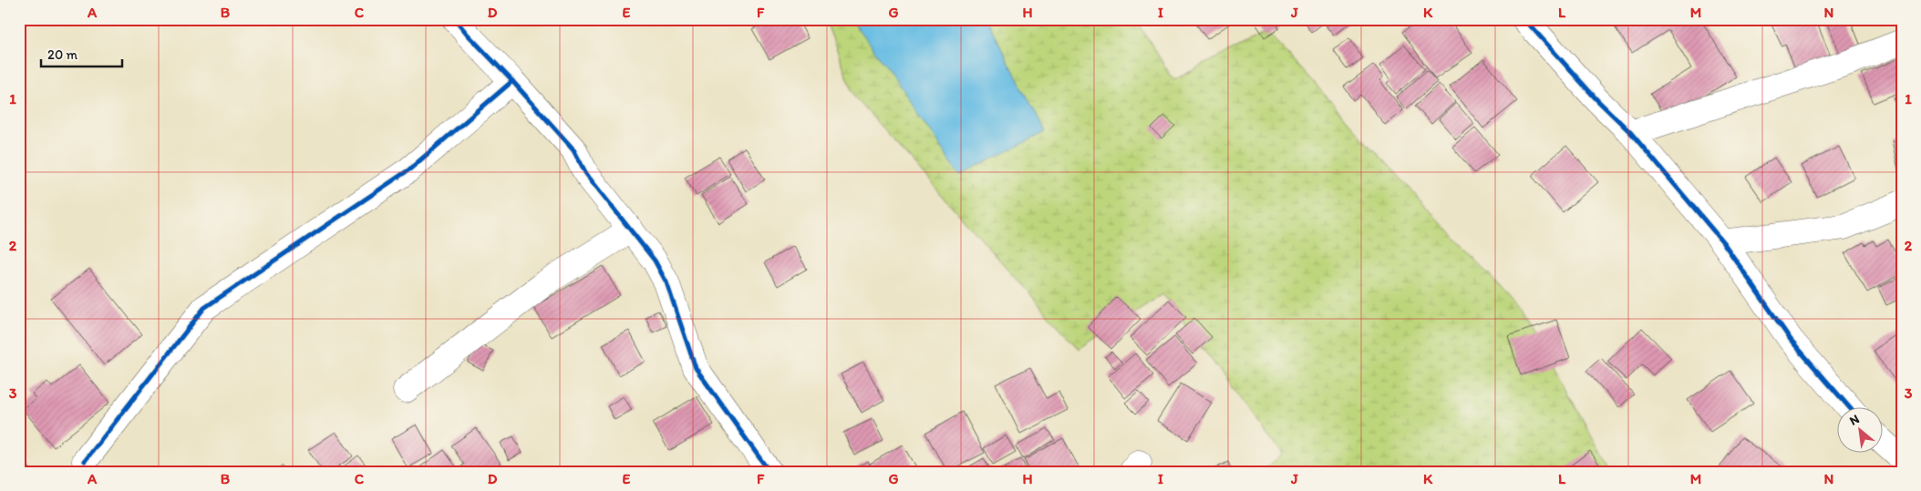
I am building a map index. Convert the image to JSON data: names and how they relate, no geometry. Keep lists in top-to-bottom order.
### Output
{
  "scale_bar": "20 m",
  "north": "top left",
  "grid": {
    "columns": [
      "A",
      "B",
      "C",
      "D",
      "E",
      "F",
      "G",
      "H",
      "I",
      "J",
      "K",
      "L",
      "M",
      "N"
    ],
    "rows": ["1", "2", "3"]
  }
}
